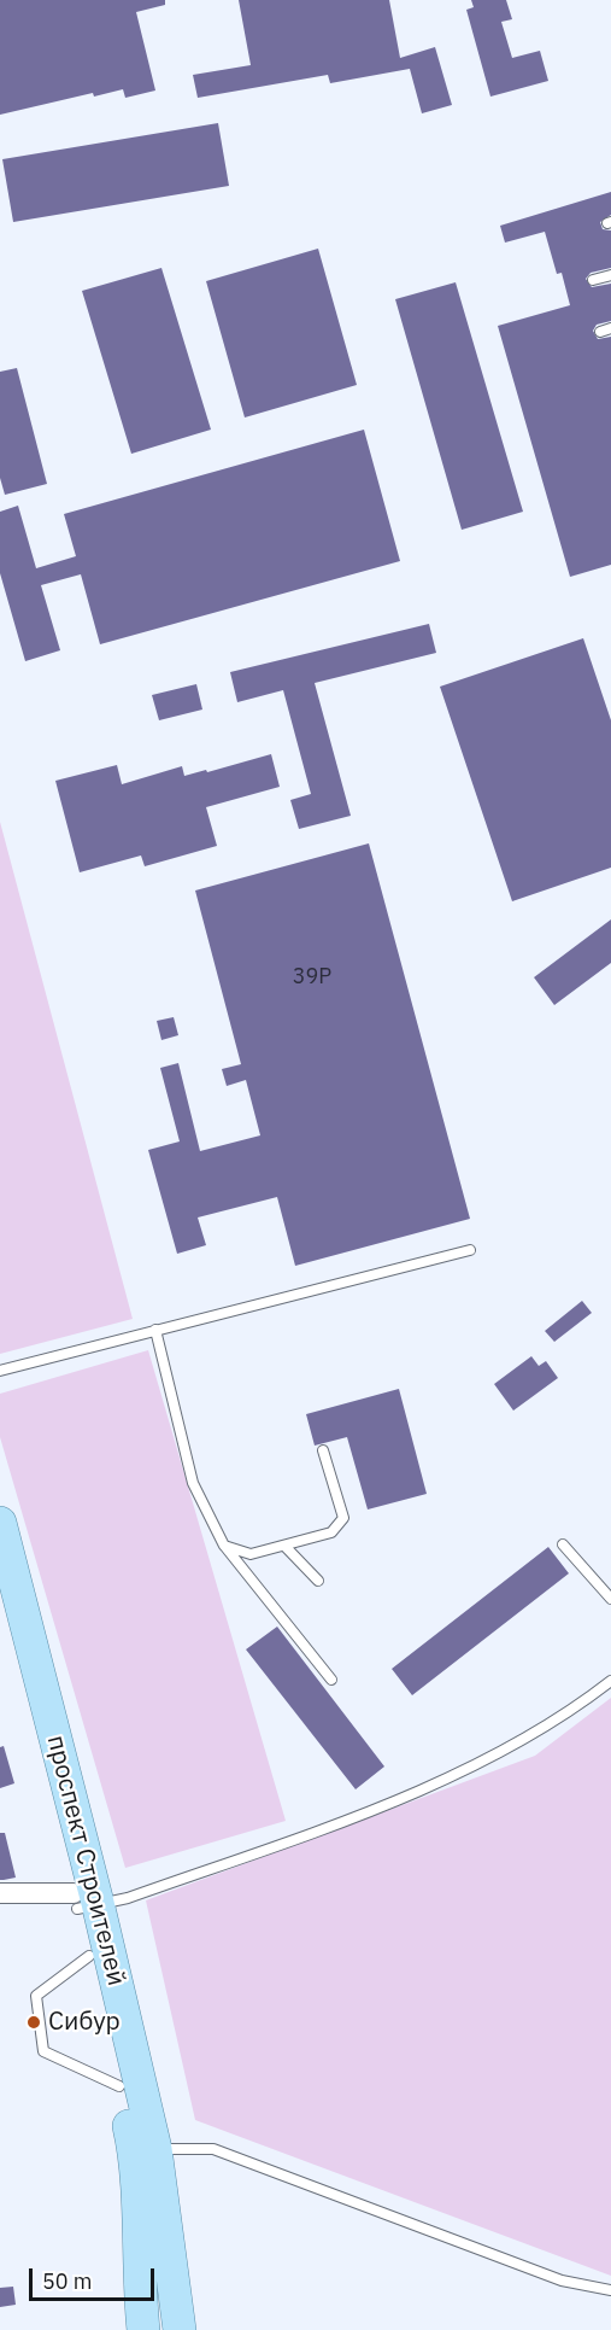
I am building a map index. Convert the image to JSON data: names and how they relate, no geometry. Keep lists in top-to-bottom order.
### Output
{
  "streets": {
    "main road": ["проспект Строителей"]
  },
  "places": ["Сибур"],
  "house_numbers": ["39Р"],
  "scale_bar": "50 m"
}
